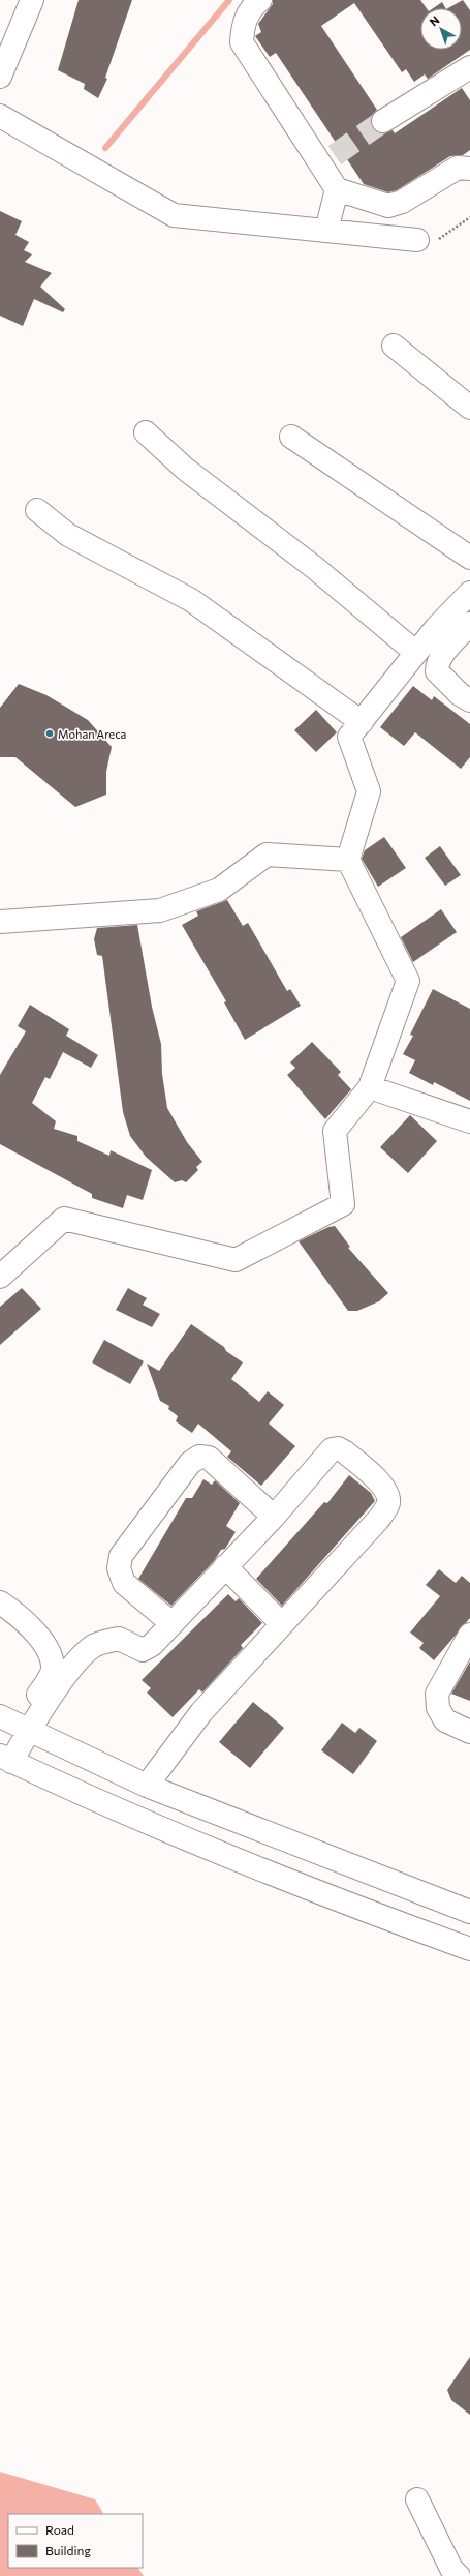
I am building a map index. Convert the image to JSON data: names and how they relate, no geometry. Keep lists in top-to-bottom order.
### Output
{
  "places": ["Mohan Areca"],
  "legend": ["Road", "Building"],
  "north": "top left"
}
